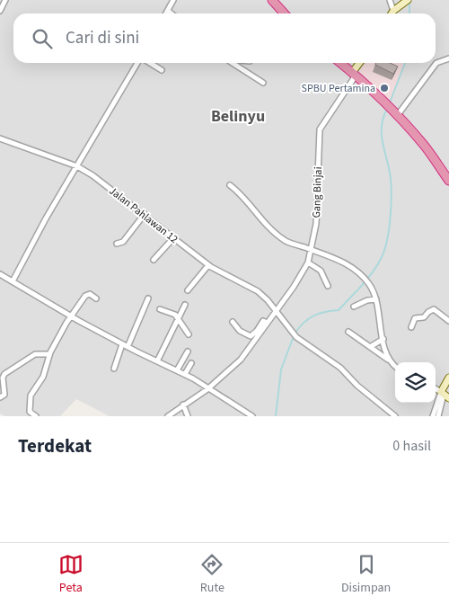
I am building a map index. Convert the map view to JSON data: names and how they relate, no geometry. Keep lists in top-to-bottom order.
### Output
{
  "streets": {
    "street": ["Gang Binjai", "Jalan Pahlawan 12"]
  },
  "crossings": [
    ["Gang Binjai", "Jalan Pahlawan 12"]
  ],
  "districts": ["Belinyu"],
  "places": ["SPBU Pertamina"],
  "page": {
    "search": "Cari di sini",
    "heading": ["Terdekat", "0 hasil"],
    "nav": ["Peta", "Rute", "Disimpan"]
  }
}
